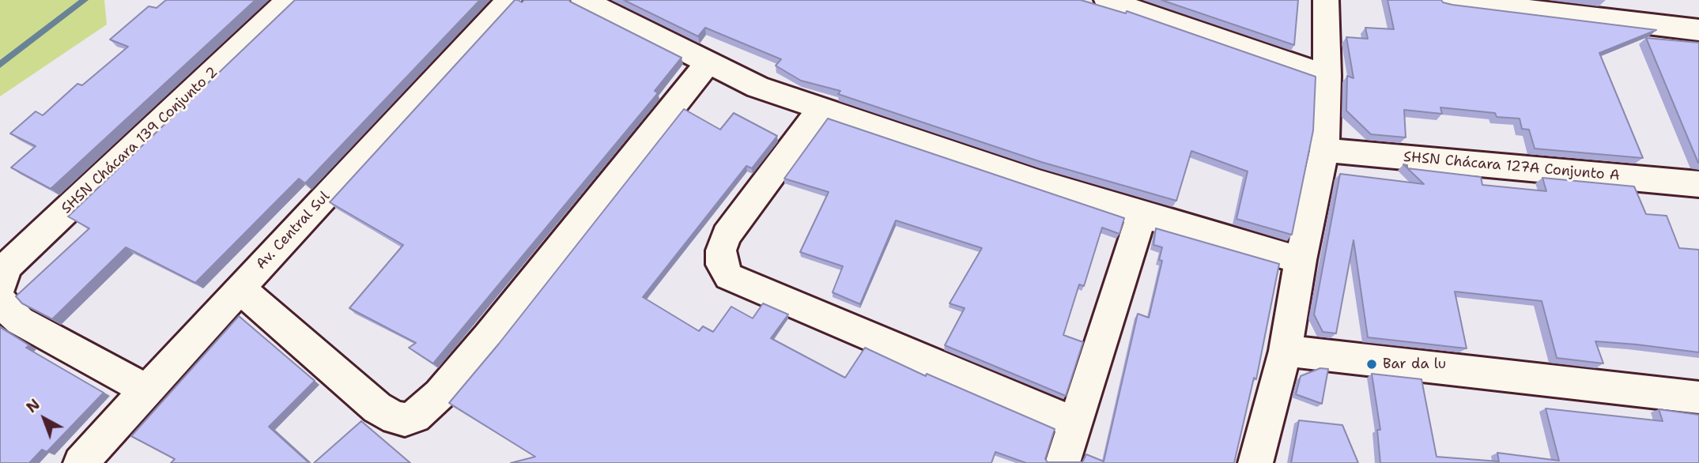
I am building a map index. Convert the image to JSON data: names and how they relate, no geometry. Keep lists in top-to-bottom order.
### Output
{
  "streets": {
    "street": ["SHSN Chácara 139 Conjunto 2", "SHSN Chácara 127A Conjunto A", "Av. Central Sul"]
  },
  "places": ["Bar da lu"],
  "north": "top left"
}
